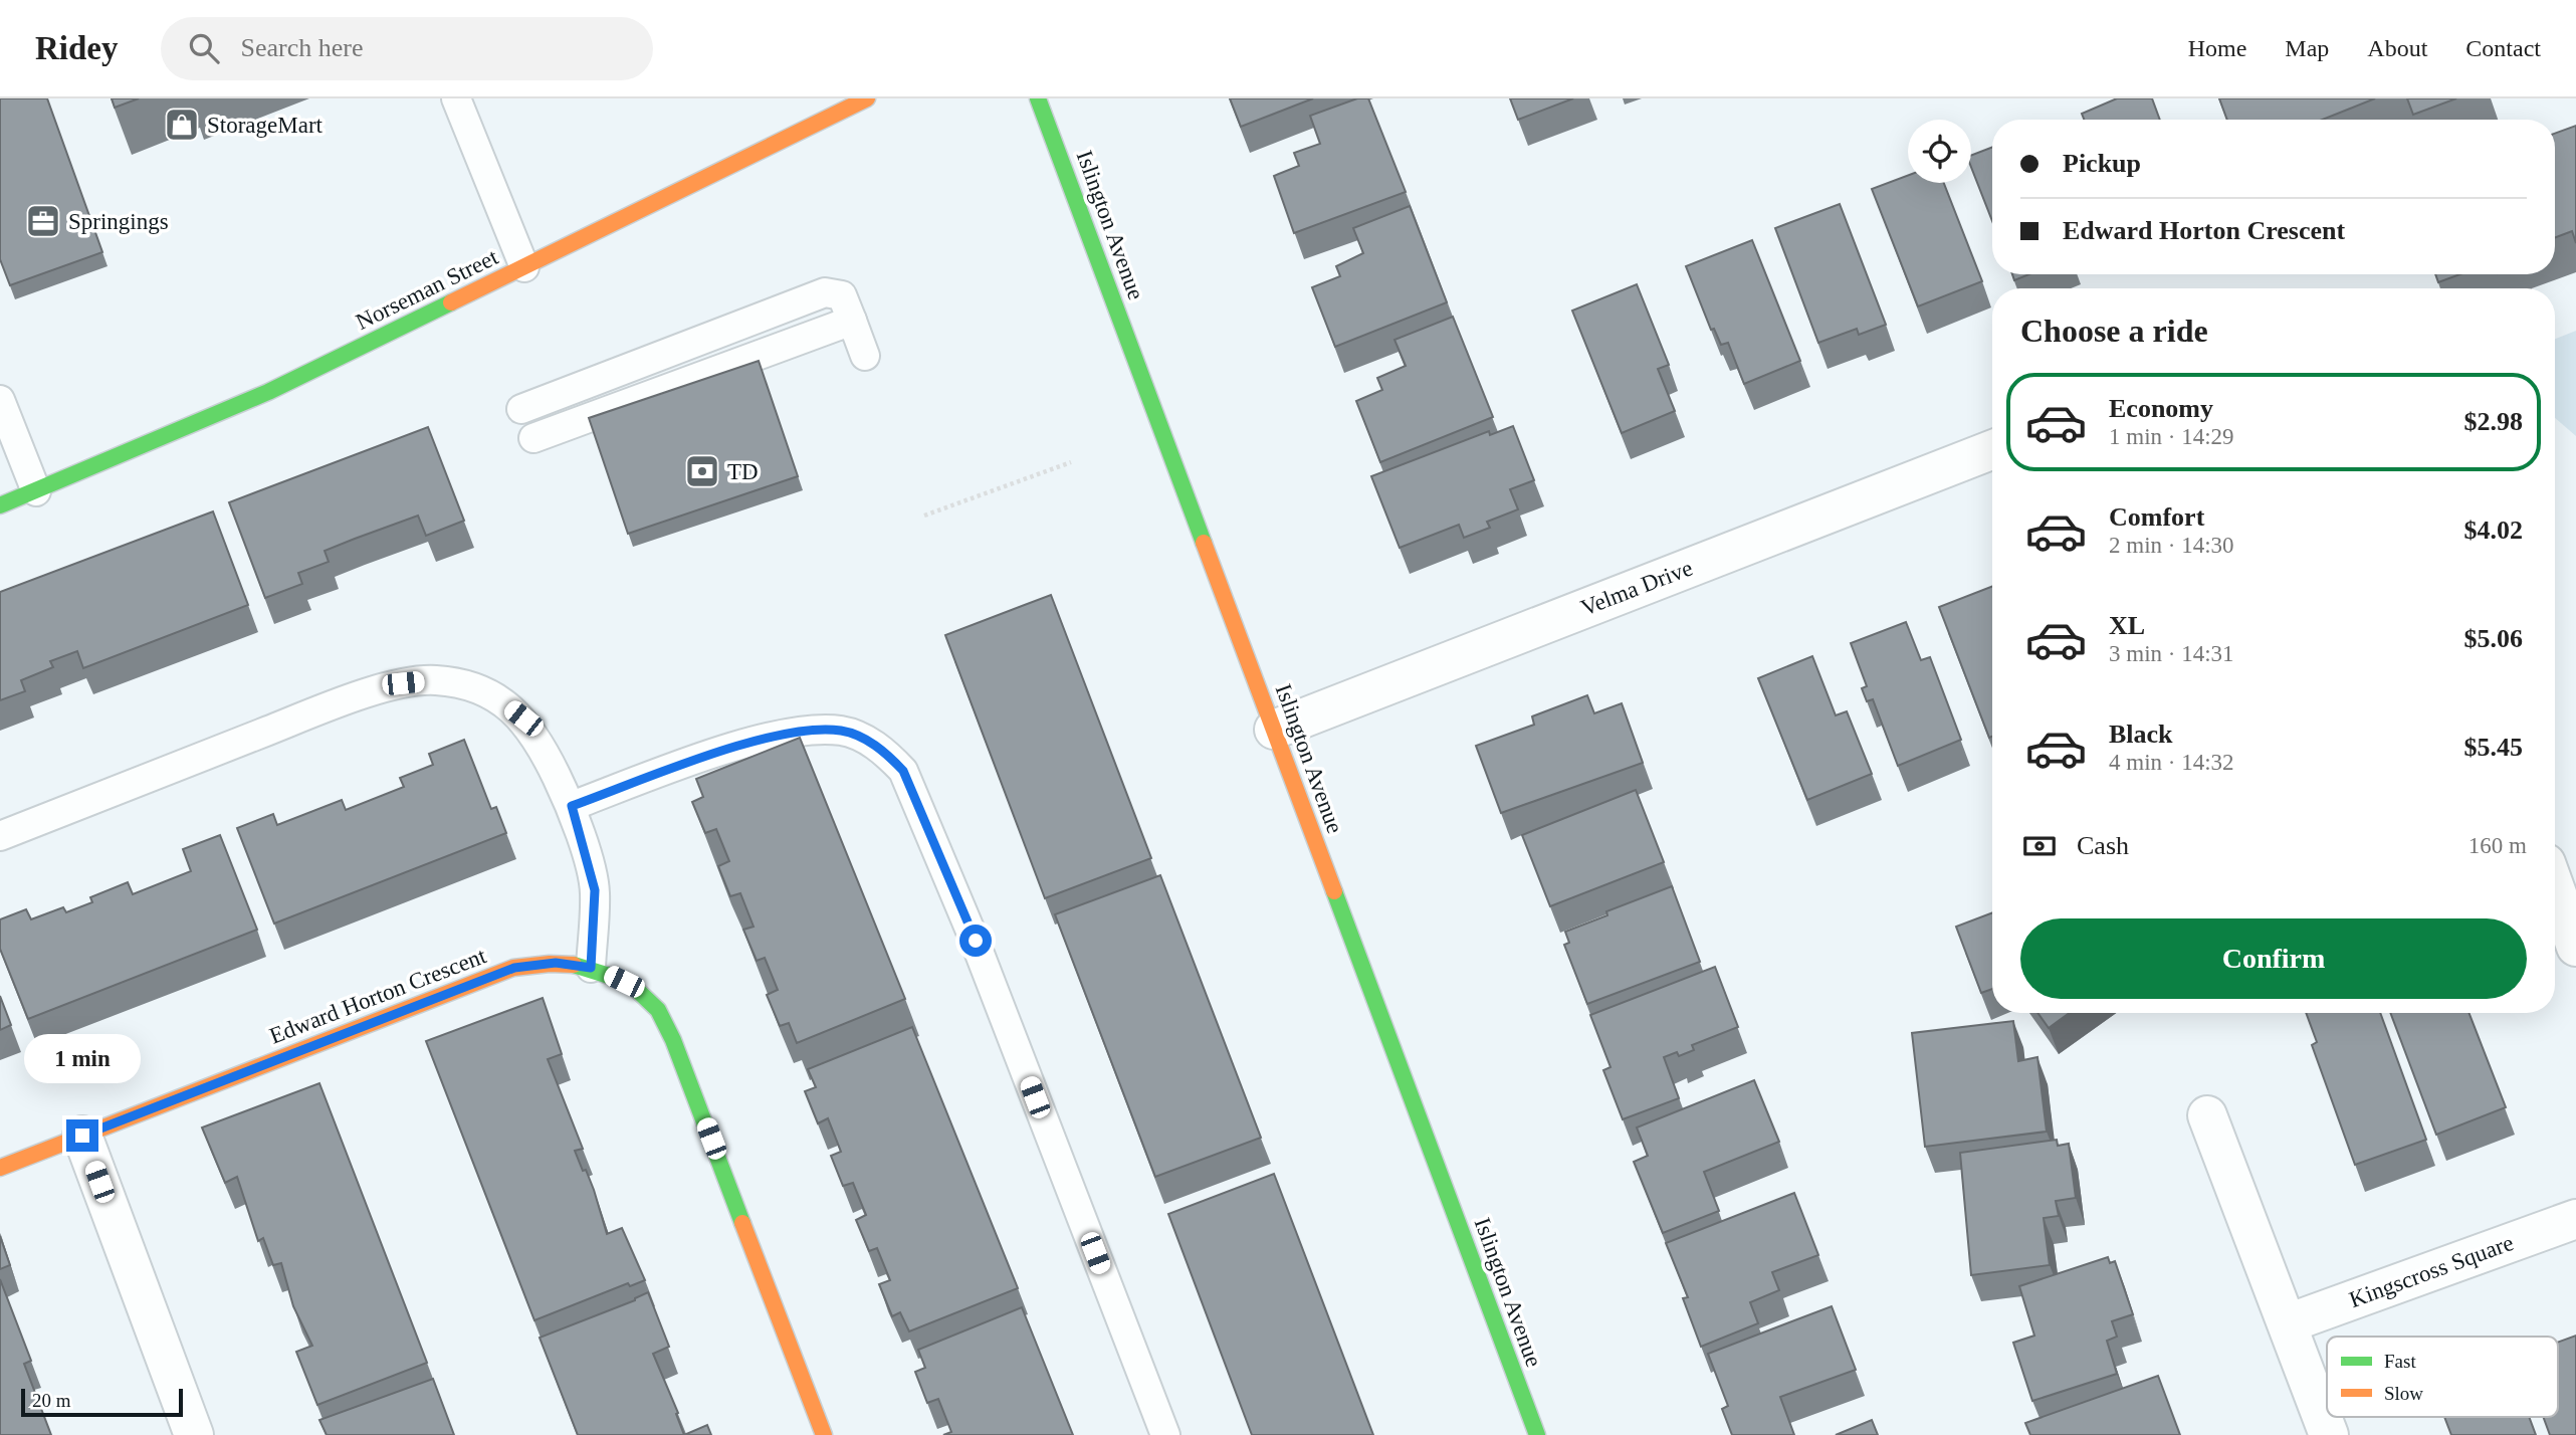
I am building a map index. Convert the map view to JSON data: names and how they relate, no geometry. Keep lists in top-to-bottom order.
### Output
{
  "streets": {
    "street": [
      "Islington Avenue",
      "Norseman Street",
      "Velma Drive",
      "Edward Horton Crescent",
      "Kingscross Square"
    ]
  },
  "crossings": [
    ["Islington Avenue", "Velma Drive"]
  ],
  "places": {
    "shop": ["StorageMart"],
    "office": ["Springings"],
    "bank": ["TD"]
  },
  "legend": ["Fast", "Slow"],
  "scale_bar": "20 m",
  "page": {
    "header": "Ridey",
    "search": "Search here",
    "nav": [
      "Home",
      "Map",
      "About",
      "Contact"
    ],
    "banner": ["Pickup", "Edward Horton Crescent"],
    "heading": "Choose a ride",
    "list": [
      {
        "name": "Economy",
        "note": "1 min · 14:29",
        "value": "$2.98"
      },
      {
        "name": "Comfort",
        "note": "2 min · 14:30",
        "value": "$4.02"
      },
      {
        "name": "XL",
        "note": "3 min · 14:31",
        "value": "$5.06"
      },
      {
        "name": "Black",
        "note": "4 min · 14:32",
        "value": "$5.45"
      }
    ],
    "pay": ["Cash", "160 m"],
    "buttons": "Confirm",
    "bubble": "1 min",
    "scale": "20 m"
  }
}
